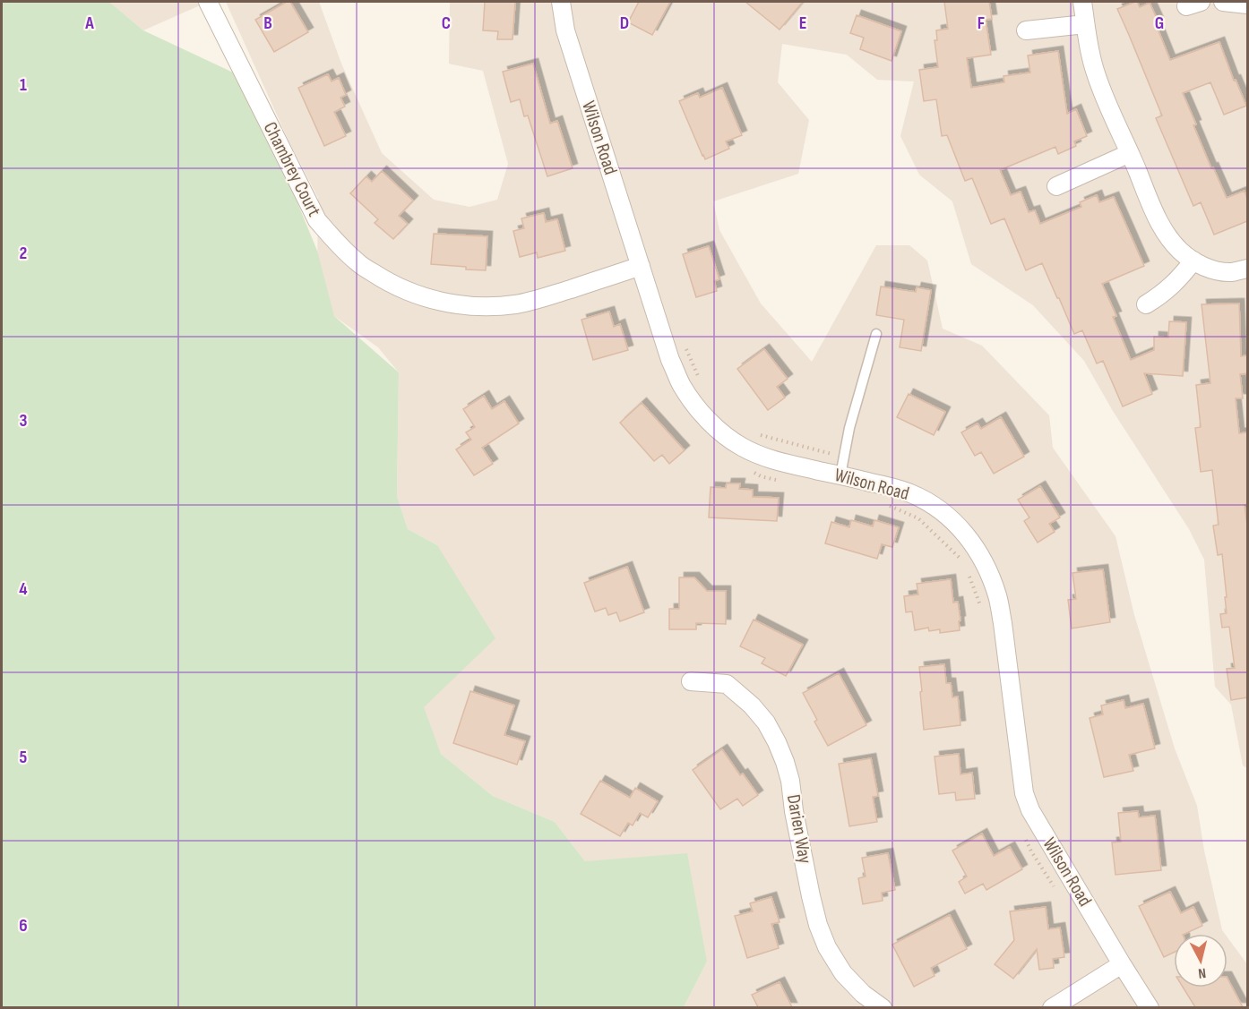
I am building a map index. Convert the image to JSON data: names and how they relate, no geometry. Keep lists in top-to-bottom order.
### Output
{
  "streets": {
    "street": ["Wilson Road", "Chambrey Court", "Darien Way"]
  },
  "crossings": [
    ["Wilson Road", "Chambrey Court"]
  ],
  "north": "bottom",
  "grid": {
    "columns": [
      "A",
      "B",
      "C",
      "D",
      "E",
      "F",
      "G"
    ],
    "rows": [
      "1",
      "2",
      "3",
      "4",
      "5",
      "6"
    ]
  }
}
